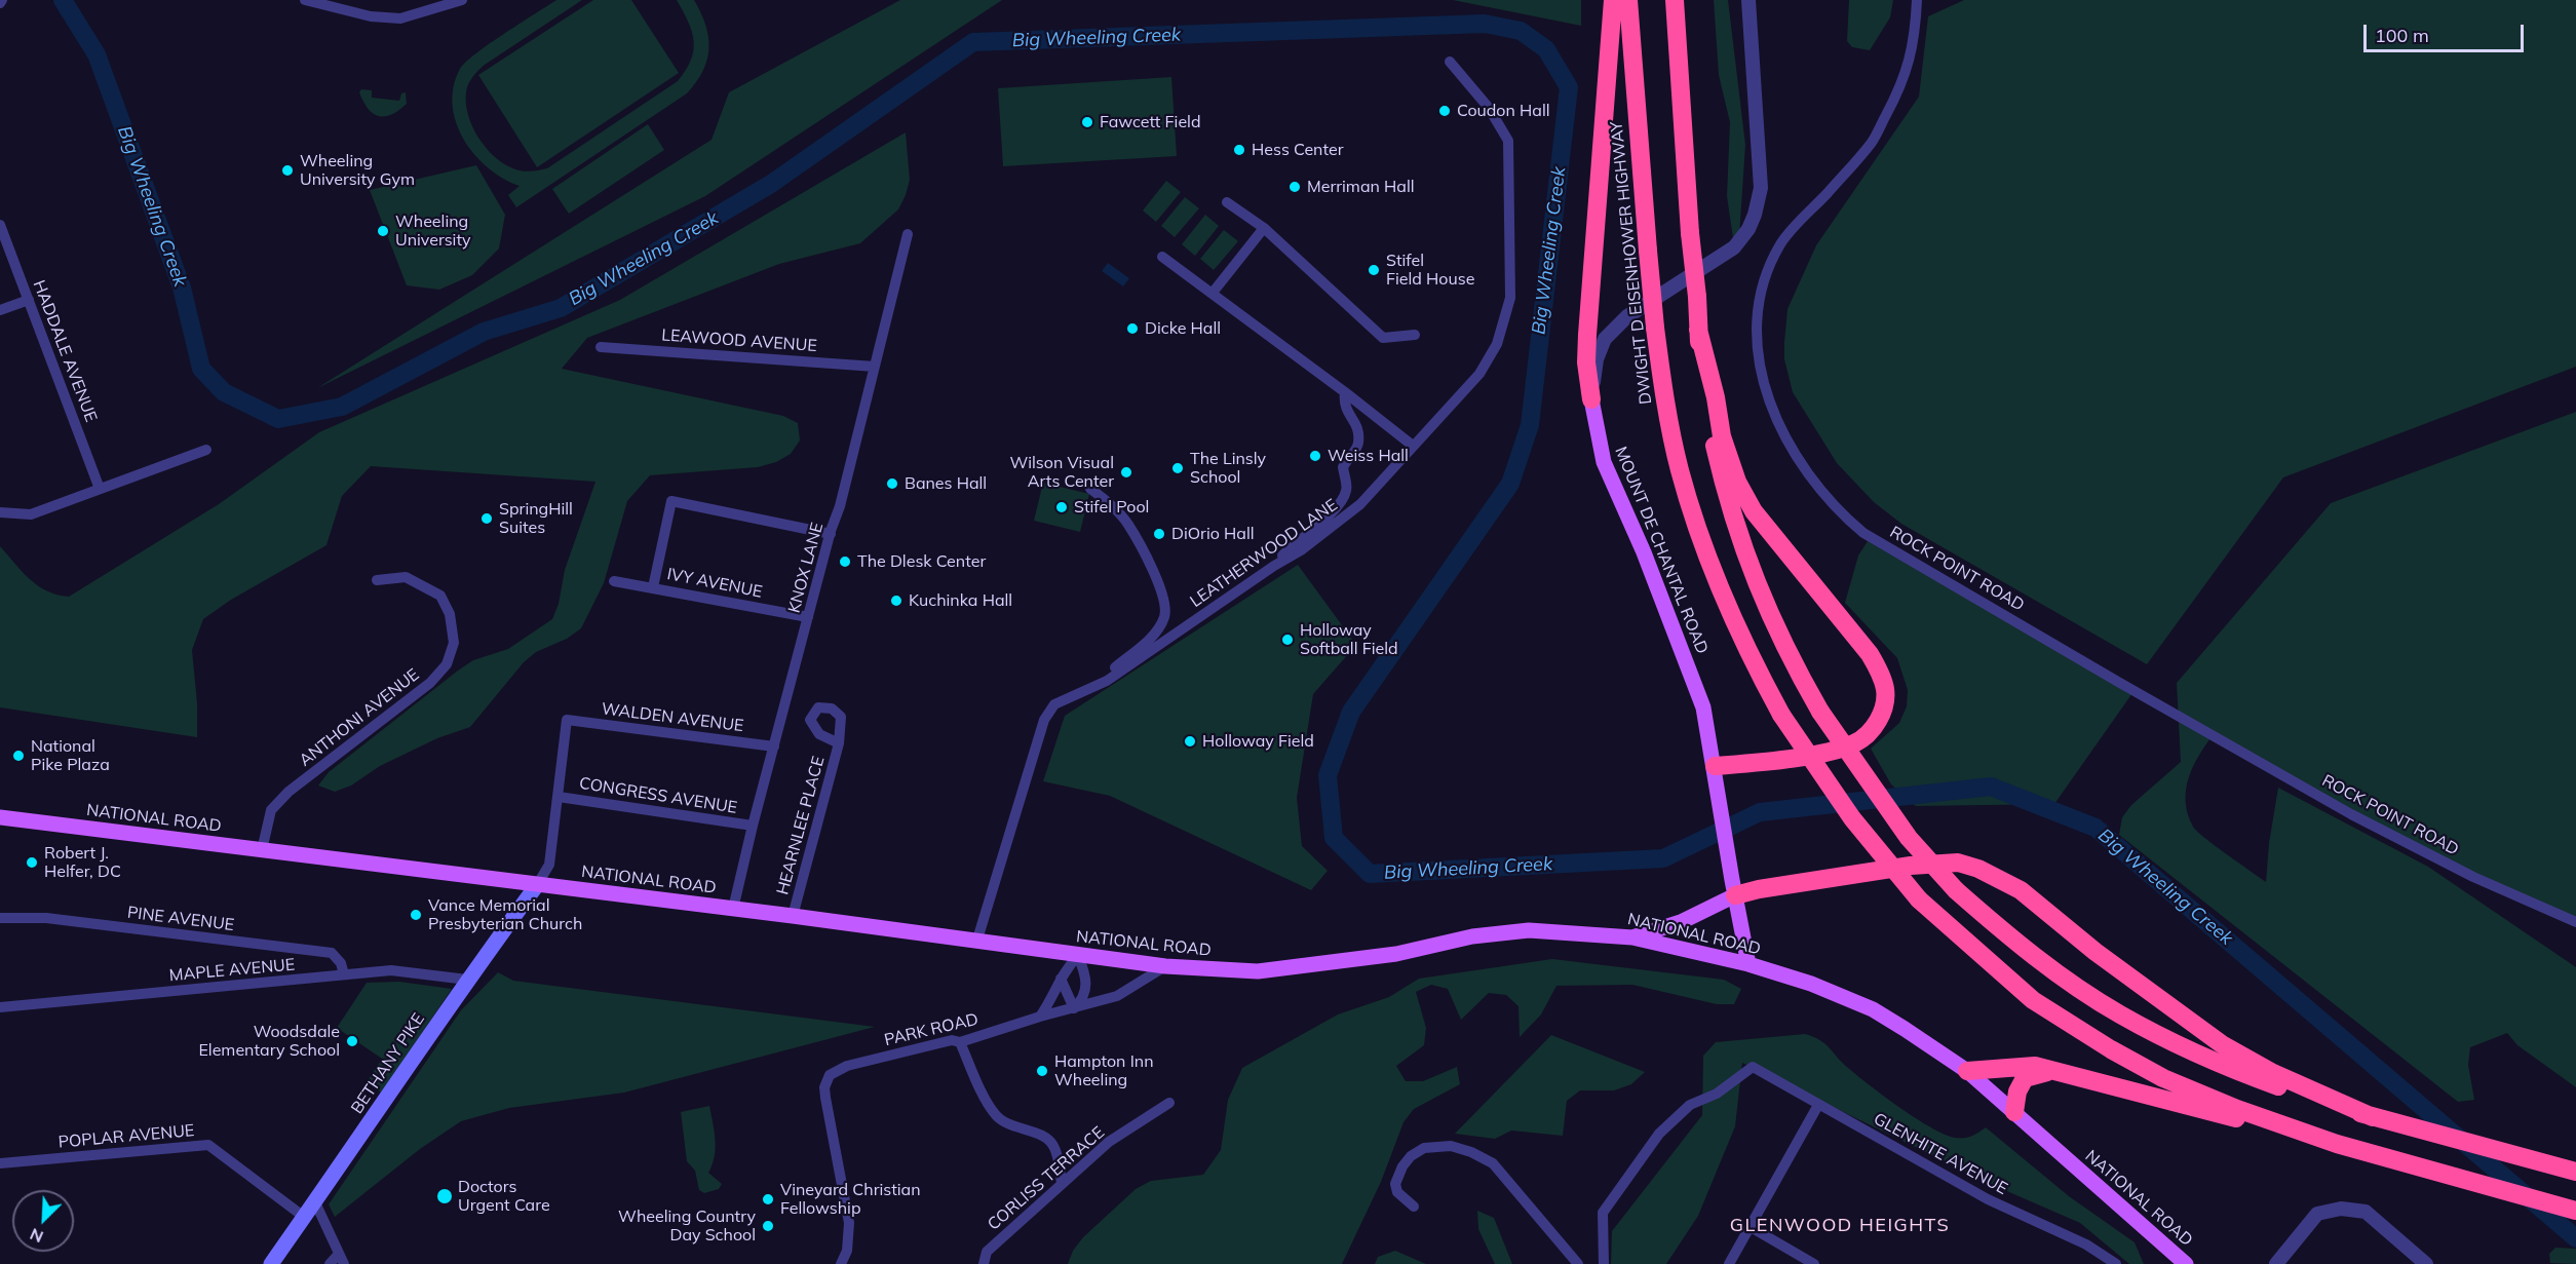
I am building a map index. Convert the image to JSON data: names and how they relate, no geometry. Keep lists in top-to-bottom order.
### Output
{
  "streets": {
    "highway": ["DWIGHT D EISENHOWER HIGHWAY"],
    "main road": ["MOUNT DE CHANTAL ROAD", "NATIONAL ROAD", "BETHANY PIKE"],
    "street": [
      "LEAWOOD AVENUE",
      "HADDALE AVENUE",
      "LEATHERWOOD LANE",
      "KNOX LANE",
      "ROCK POINT ROAD",
      "IVY AVENUE",
      "ANTHONI AVENUE",
      "WALDEN AVENUE",
      "CONGRESS AVENUE",
      "HEARNLEE PLACE",
      "PINE AVENUE",
      "MAPLE AVENUE",
      "PARK ROAD",
      "POPLAR AVENUE",
      "GLENHITE AVENUE",
      "CORLISS TERRACE"
    ]
  },
  "crossings": [
    ["LEAWOOD AVENUE", "KNOX LANE"],
    ["MOUNT DE CHANTAL ROAD", "NATIONAL ROAD"],
    ["LEATHERWOOD LANE", "NATIONAL ROAD"],
    ["KNOX LANE", "IVY AVENUE"],
    ["KNOX LANE", "WALDEN AVENUE"],
    ["KNOX LANE", "CONGRESS AVENUE"],
    ["KNOX LANE", "NATIONAL ROAD"],
    ["ANTHONI AVENUE", "NATIONAL ROAD"],
    ["WALDEN AVENUE", "CONGRESS AVENUE"],
    ["NATIONAL ROAD", "HEARNLEE PLACE"],
    ["NATIONAL ROAD", "PARK ROAD"],
    ["NATIONAL ROAD", "BETHANY PIKE"],
    ["PINE AVENUE", "MAPLE AVENUE"],
    ["MAPLE AVENUE", "BETHANY PIKE"],
    ["BETHANY PIKE", "POPLAR AVENUE"]
  ],
  "districts": ["GLENWOOD HEIGHTS"],
  "water": ["Big Wheeling Creek"],
  "places": [
    "Coudon Hall",
    "Fawcett Field",
    "Hess Center",
    "Wheeling University Gym",
    "Merriman Hall",
    "Wheeling University",
    "Stifel Field House",
    "Dicke Hall",
    "Weiss Hall",
    "The Linsly School",
    "Wilson Visual Arts Center",
    "Banes Hall",
    "Stifel Pool",
    "SpringHill Suites",
    "DiOrio Hall",
    "The Dlesk Center",
    "Kuchinka Hall",
    "Holloway Softball Field",
    "Holloway Field",
    "National Pike Plaza",
    "Robert J. Helfer, DC",
    "Vance Memorial Presbyterian Church",
    "Woodsdale Elementary School",
    "Hampton Inn Wheeling",
    "Doctors Urgent Care",
    "Vineyard Christian Fellowship",
    "Wheeling Country Day School"
  ],
  "scale_bar": "100 m",
  "north": "bottom left"
}
